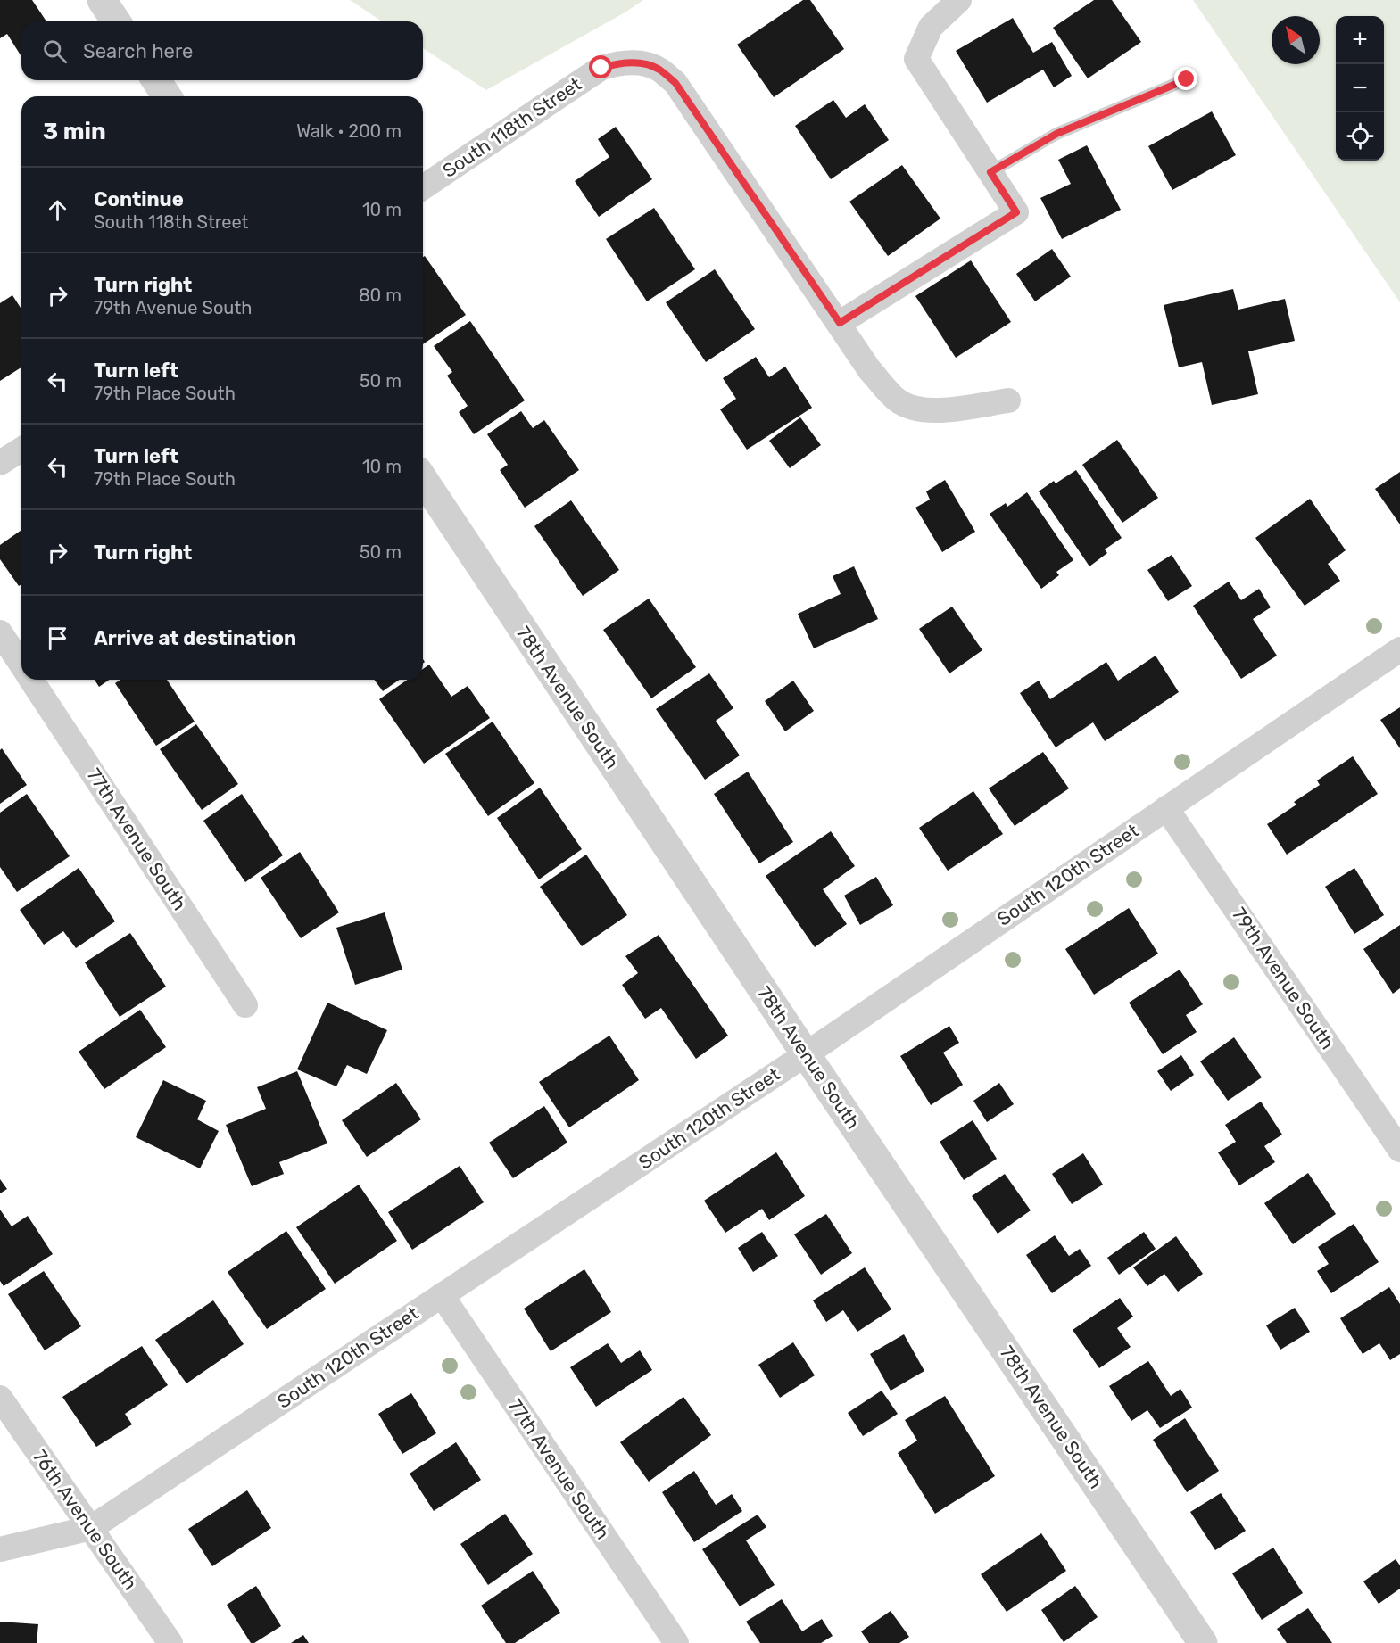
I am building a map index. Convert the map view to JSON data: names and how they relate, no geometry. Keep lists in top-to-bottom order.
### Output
{
  "streets": {
    "street": [
      "South 118th Street",
      "78th Avenue South",
      "77th Avenue South",
      "South 120th Street",
      "79th Avenue South",
      "76th Avenue South"
    ]
  },
  "crossings": [
    ["78th Avenue South", "South 120th Street"],
    ["77th Avenue South", "South 120th Street"],
    ["South 120th Street", "79th Avenue South"],
    ["South 120th Street", "76th Avenue South"]
  ],
  "north": "top left",
  "page": {
    "map_buttons": ["+", "−"],
    "search": "Search here",
    "heading": ["3 min", "Walk · 200 m"],
    "list": [
      ["Continue", "South 118th Street", "10 m"],
      ["Turn right", "79th Avenue South", "80 m"],
      ["Turn left", "79th Place South", "50 m"],
      ["Turn left", "79th Place South", "10 m"],
      ["Turn right", "50 m"],
      "Arrive at destination"
    ]
  }
}
